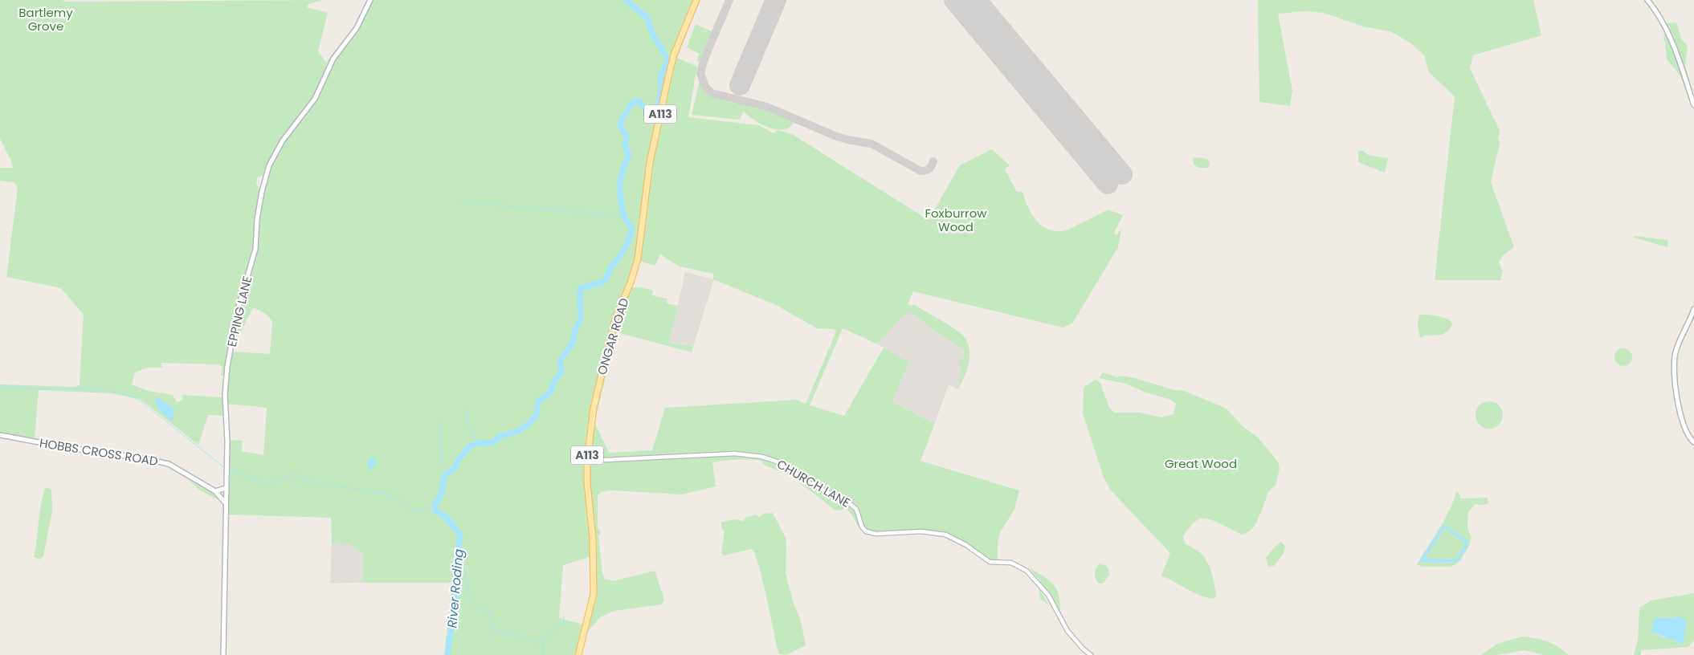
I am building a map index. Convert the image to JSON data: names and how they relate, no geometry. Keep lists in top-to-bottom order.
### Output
{
  "streets": {
    "main road": ["A113", "ONGAR ROAD"],
    "street": ["EPPING LANE", "HOBBS CROSS ROAD", "CHURCH LANE"]
  },
  "crossings": [
    ["EPPING LANE", "HOBBS CROSS ROAD"],
    ["ONGAR ROAD", "CHURCH LANE"]
  ],
  "water": ["River Roding"],
  "parks": ["Bartlemy Grove", "Foxburrow Wood", "Great Wood"]
}
